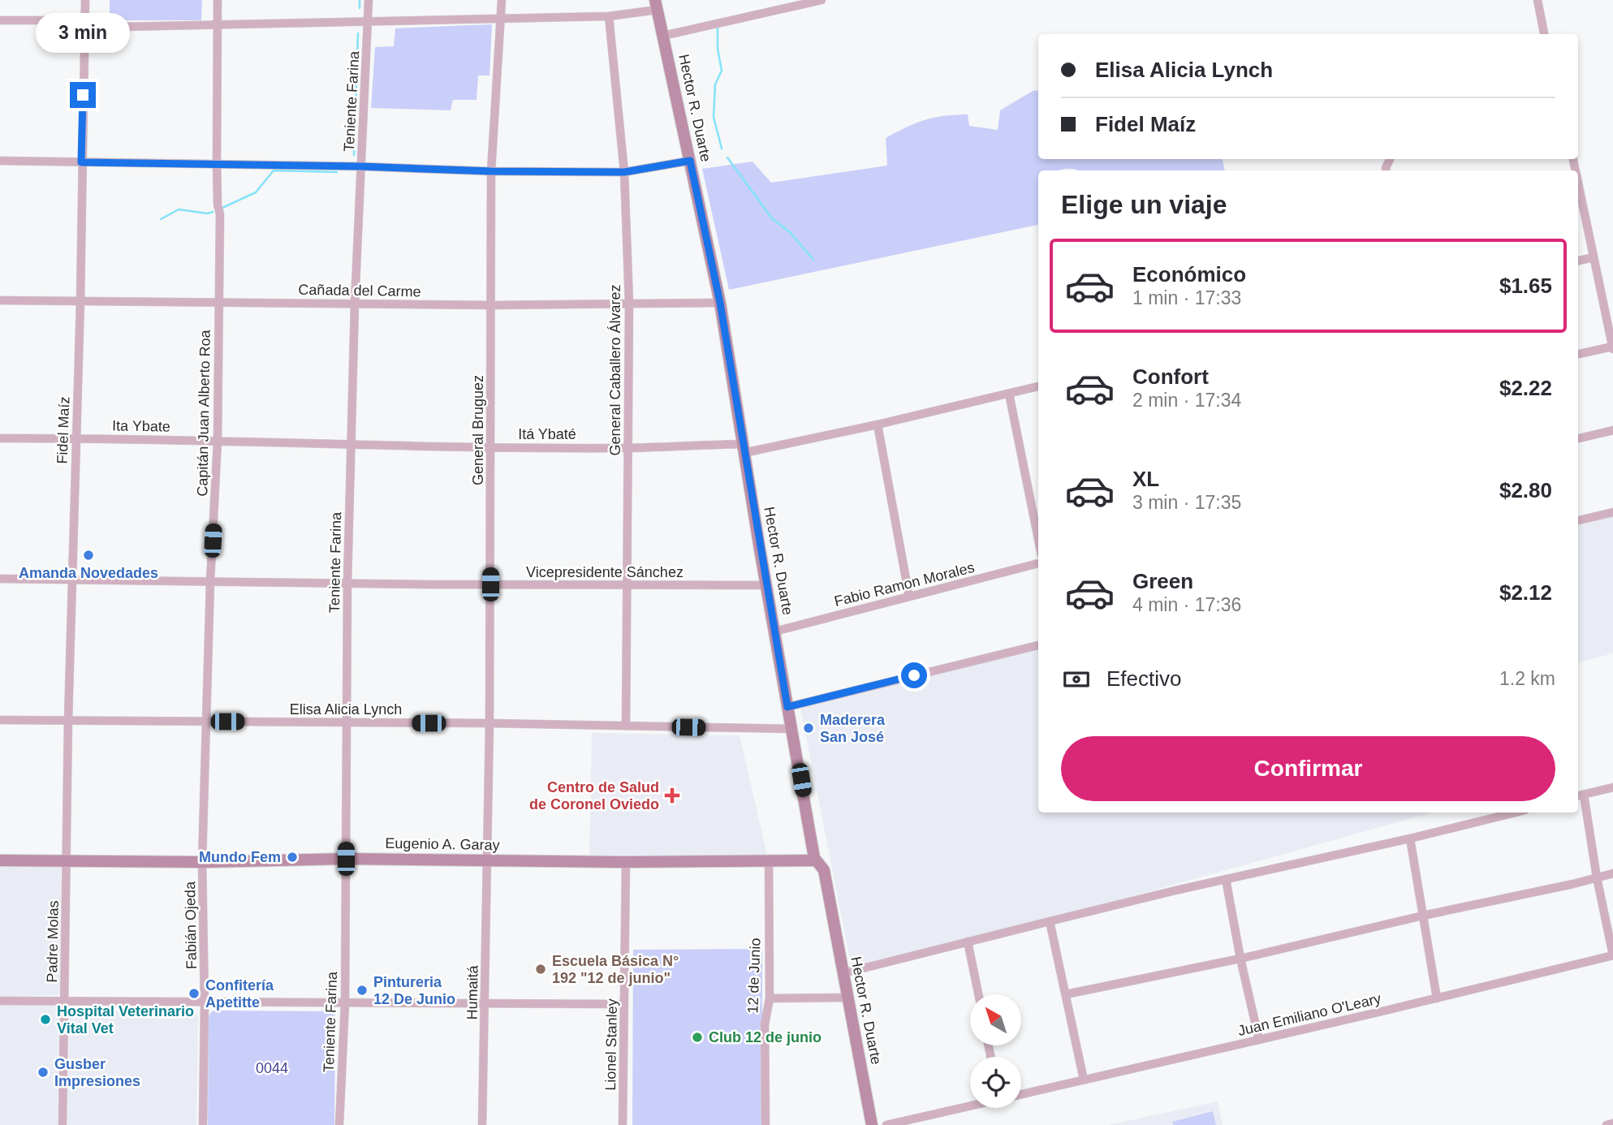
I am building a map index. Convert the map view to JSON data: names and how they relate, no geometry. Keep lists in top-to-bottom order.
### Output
{
  "streets": {
    "street": [
      "Teniente Farina",
      "Hector R. Duarte",
      "Cañada del Carme",
      "General Caballero Álvarez",
      "Capitán Juan Alberto Roa",
      "Ita Ybate",
      "Fidel Maíz",
      "General Bruguez",
      "Itá Ybaté",
      "Vicepresidente Sánchez",
      "Fabio Ramon Morales",
      "Elisa Alicia Lynch",
      "Eugenio A. Garay",
      "Fabián Ojeda",
      "Padre Molas",
      "12 de Junio",
      "Humaitá",
      "Juan Emiliano O'Leary",
      "Lionel Stanley"
    ]
  },
  "crossings": [
    ["Teniente Farina", "Cañada del Carme"],
    ["Teniente Farina", "Ita Ybate"],
    ["Teniente Farina", "Itá Ybaté"],
    ["Teniente Farina", "Vicepresidente Sánchez"],
    ["Teniente Farina", "Elisa Alicia Lynch"],
    ["Teniente Farina", "Eugenio A. Garay"],
    ["Hector R. Duarte", "Cañada del Carme"],
    ["Hector R. Duarte", "Itá Ybaté"],
    ["Hector R. Duarte", "Vicepresidente Sánchez"],
    ["Hector R. Duarte", "Fabio Ramon Morales"],
    ["Hector R. Duarte", "Elisa Alicia Lynch"],
    ["Hector R. Duarte", "Eugenio A. Garay"],
    ["Cañada del Carme", "General Caballero Álvarez"],
    ["Cañada del Carme", "Capitán Juan Alberto Roa"],
    ["Cañada del Carme", "Fidel Maíz"],
    ["Cañada del Carme", "General Bruguez"],
    ["General Caballero Álvarez", "Itá Ybaté"],
    ["General Caballero Álvarez", "Vicepresidente Sánchez"],
    ["General Caballero Álvarez", "Elisa Alicia Lynch"],
    ["Capitán Juan Alberto Roa", "Ita Ybate"],
    ["Capitán Juan Alberto Roa", "Vicepresidente Sánchez"],
    ["Capitán Juan Alberto Roa", "Elisa Alicia Lynch"],
    ["Capitán Juan Alberto Roa", "Eugenio A. Garay"],
    ["Capitán Juan Alberto Roa", "Fabián Ojeda"],
    ["Ita Ybate", "Fidel Maíz"],
    ["Ita Ybate", "Itá Ybaté"],
    ["Fidel Maíz", "Vicepresidente Sánchez"],
    ["Fidel Maíz", "Elisa Alicia Lynch"],
    ["Fidel Maíz", "Eugenio A. Garay"],
    ["Fidel Maíz", "Padre Molas"],
    ["General Bruguez", "Itá Ybaté"],
    ["General Bruguez", "Vicepresidente Sánchez"],
    ["General Bruguez", "Elisa Alicia Lynch"],
    ["General Bruguez", "Eugenio A. Garay"],
    ["General Bruguez", "Humaitá"],
    ["Eugenio A. Garay", "Fabián Ojeda"],
    ["Eugenio A. Garay", "Padre Molas"],
    ["Eugenio A. Garay", "12 de Junio"],
    ["Eugenio A. Garay", "Humaitá"],
    ["Eugenio A. Garay", "Lionel Stanley"]
  ],
  "parks": ["0044"],
  "places": {
    "other": [
      "Amanda Novedades",
      "Maderera San José",
      "Mundo Fem",
      "Escuela Básica N° 192 \"12 de junio\"",
      "Pintureria 12 De Junio",
      "Confitería Apetitte",
      "Hospital Veterinario Vital Vet",
      "Club 12 de junio",
      "Gusber Impresiones"
    ],
    "health": ["Centro de Salud de Coronel Oviedo"]
  },
  "north": "top left",
  "page": {
    "bubble": "3 min",
    "banner": ["Elisa Alicia Lynch", "Fidel Maíz"],
    "heading": "Elige un viaje",
    "list": [
      {
        "name": "Económico",
        "note": "1 min · 17:33",
        "value": "$1.65"
      },
      {
        "name": "Confort",
        "note": "2 min · 17:34",
        "value": "$2.22"
      },
      {
        "name": "XL",
        "note": "3 min · 17:35",
        "value": "$2.80"
      },
      {
        "name": "Green",
        "note": "4 min · 17:36",
        "value": "$2.12"
      }
    ],
    "pay": ["Efectivo", "1.2 km"],
    "buttons": "Confirmar"
  }
}
